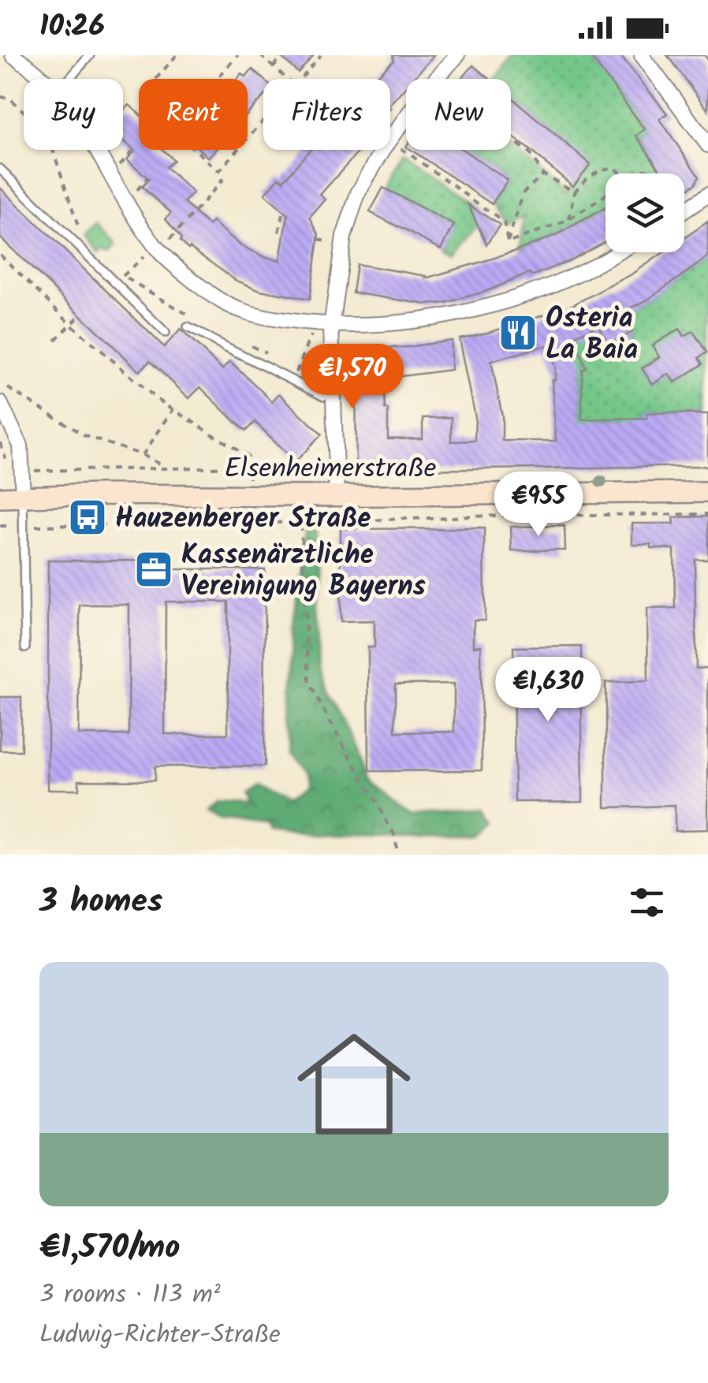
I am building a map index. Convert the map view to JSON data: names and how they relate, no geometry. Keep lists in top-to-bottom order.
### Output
{
  "streets": {
    "main road": ["Elsenheimerstraße"]
  },
  "places": {
    "restaurant": ["Osteria La Baia"],
    "bus stop": ["Hauzenberger Straße"],
    "office": ["Kassenärztliche Vereinigung Bayerns"]
  },
  "page": {
    "status": "10:26",
    "chip": [
      "Buy",
      "Rent",
      "Filters",
      "New"
    ],
    "price": ["€1,570", "€955", "€1,630"],
    "heading": "3 homes",
    "list": [
      {
        "name": "€1,570/mo",
        "note": "3 rooms · 113 m² · Ludwig-Richter-Straße"
      }
    ]
  }
}
